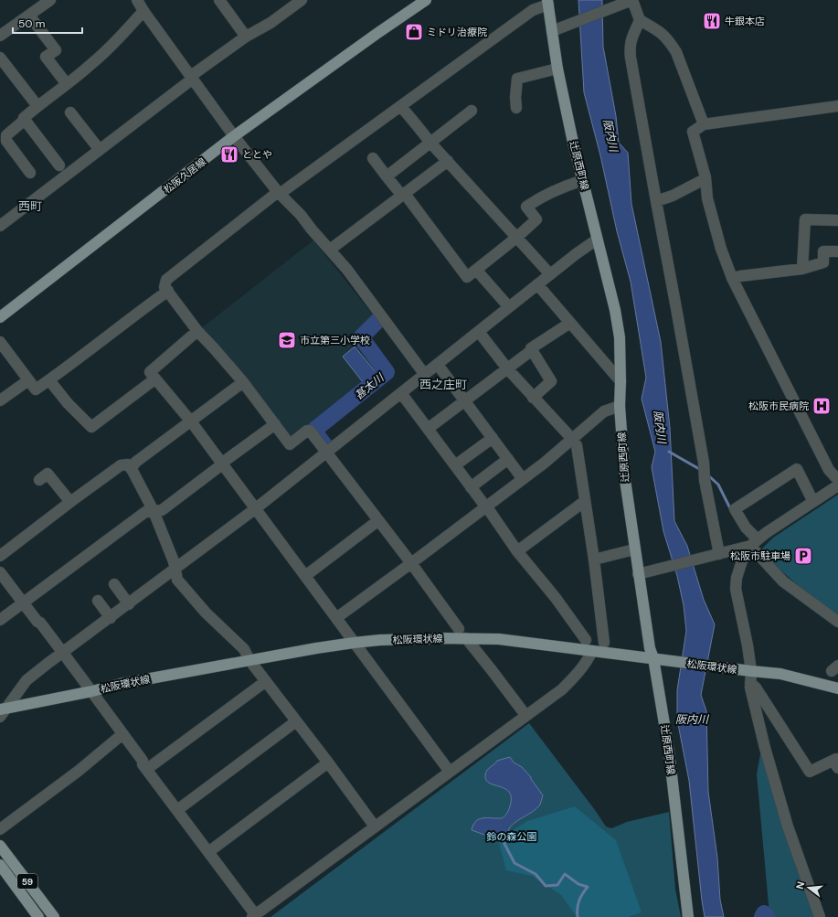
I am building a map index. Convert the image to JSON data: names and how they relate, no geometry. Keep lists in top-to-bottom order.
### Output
{
  "streets": {
    "main road": [
      "辻原西町線",
      "松阪久居線",
      "松阪環状線",
      "59"
    ]
  },
  "crossings": [
    ["辻原西町線", "松阪環状線"]
  ],
  "districts": ["西町", "西之庄町"],
  "water": ["阪内川", "甚太川"],
  "parks": ["鈴の森公園"],
  "places": {
    "restaurant": ["牛銀本店", "ととや"],
    "shop": ["ミドリ治療院"],
    "school or university": ["市立第三小学校"],
    "hospital": ["松阪市民病院"],
    "parking": ["松阪市駐車場"]
  },
  "scale_bar": "50 m",
  "north": "left"
}
